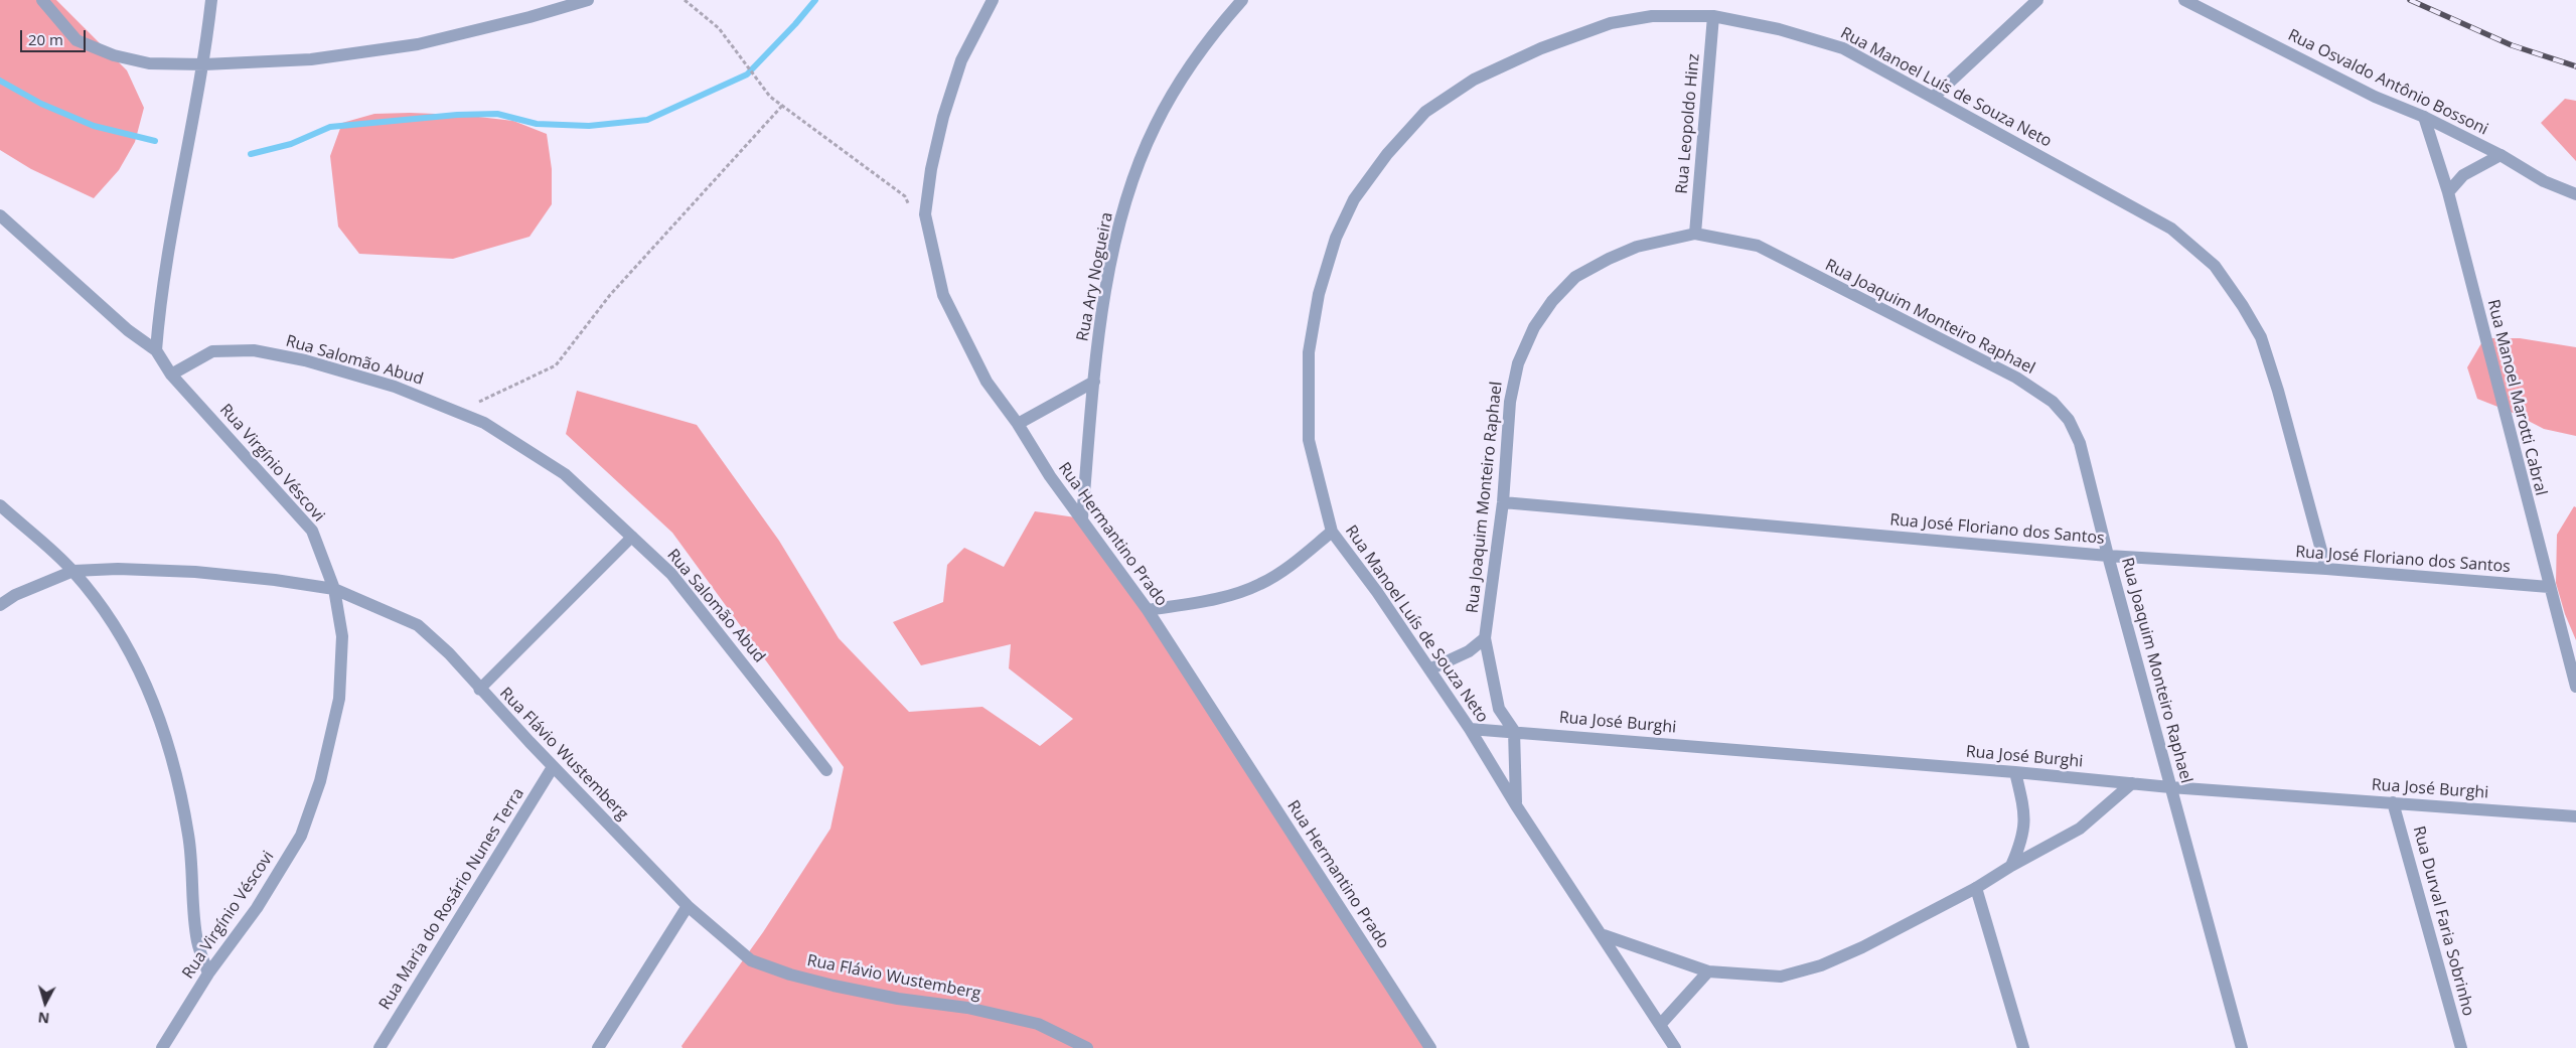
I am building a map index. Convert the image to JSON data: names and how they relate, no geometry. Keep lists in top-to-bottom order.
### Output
{
  "streets": {
    "street": [
      "Rua Osvaldo Antônio Bossoni",
      "Rua Manoel Luís de Souza Neto",
      "Rua Leopoldo Hinz",
      "Rua Ary Nogueira",
      "Rua Joaquim Monteiro Raphael",
      "Rua Salomão Abud",
      "Rua Manoel Marotti Cabral",
      "Rua Virgínio Véscovi",
      "Rua José Floriano dos Santos",
      "Rua Hermantino Prado",
      "Rua José Burghi",
      "Rua Flávio Wustemberg",
      "Rua Maria do Rosário Nunes Terra",
      "Rua Durval Faria Sobrinho"
    ]
  },
  "crossings": [
    ["Rua Osvaldo Antônio Bossoni", "Rua Manoel Marotti Cabral"],
    ["Rua Manoel Luís de Souza Neto", "Rua Leopoldo Hinz"],
    ["Rua Manoel Luís de Souza Neto", "Rua Joaquim Monteiro Raphael"],
    ["Rua Manoel Luís de Souza Neto", "Rua José Floriano dos Santos"],
    ["Rua Manoel Luís de Souza Neto", "Rua José Burghi"],
    ["Rua Leopoldo Hinz", "Rua Joaquim Monteiro Raphael"],
    ["Rua Ary Nogueira", "Rua Hermantino Prado"],
    ["Rua Joaquim Monteiro Raphael", "Rua José Floriano dos Santos"],
    ["Rua Joaquim Monteiro Raphael", "Rua José Burghi"],
    ["Rua Salomão Abud", "Rua Virgínio Véscovi"],
    ["Rua Manoel Marotti Cabral", "Rua José Floriano dos Santos"],
    ["Rua Virgínio Véscovi", "Rua Flávio Wustemberg"],
    ["Rua José Burghi", "Rua Durval Faria Sobrinho"],
    ["Rua Flávio Wustemberg", "Rua Maria do Rosário Nunes Terra"]
  ],
  "scale_bar": "20 m",
  "north": "bottom"
}
